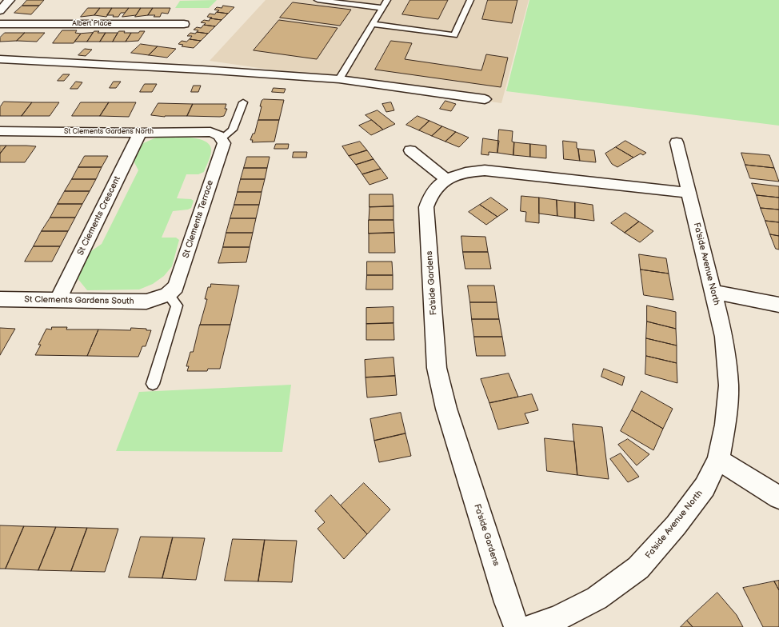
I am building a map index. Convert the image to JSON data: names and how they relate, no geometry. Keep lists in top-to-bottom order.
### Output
{
  "streets": {
    "street": [
      "Albert Place",
      "St Clements Gardens North",
      "St Clements Crescent",
      "St Clements Terrace",
      "Fa'side Avenue North",
      "Fa'side Gardens",
      "St Clements Gardens South"
    ]
  },
  "crossings": [
    ["St Clements Gardens North", "St Clements Crescent"],
    ["St Clements Gardens North", "St Clements Terrace"],
    ["St Clements Crescent", "St Clements Gardens South"],
    ["St Clements Terrace", "St Clements Gardens South"],
    ["Fa'side Avenue North", "Fa'side Gardens"]
  ]
}
